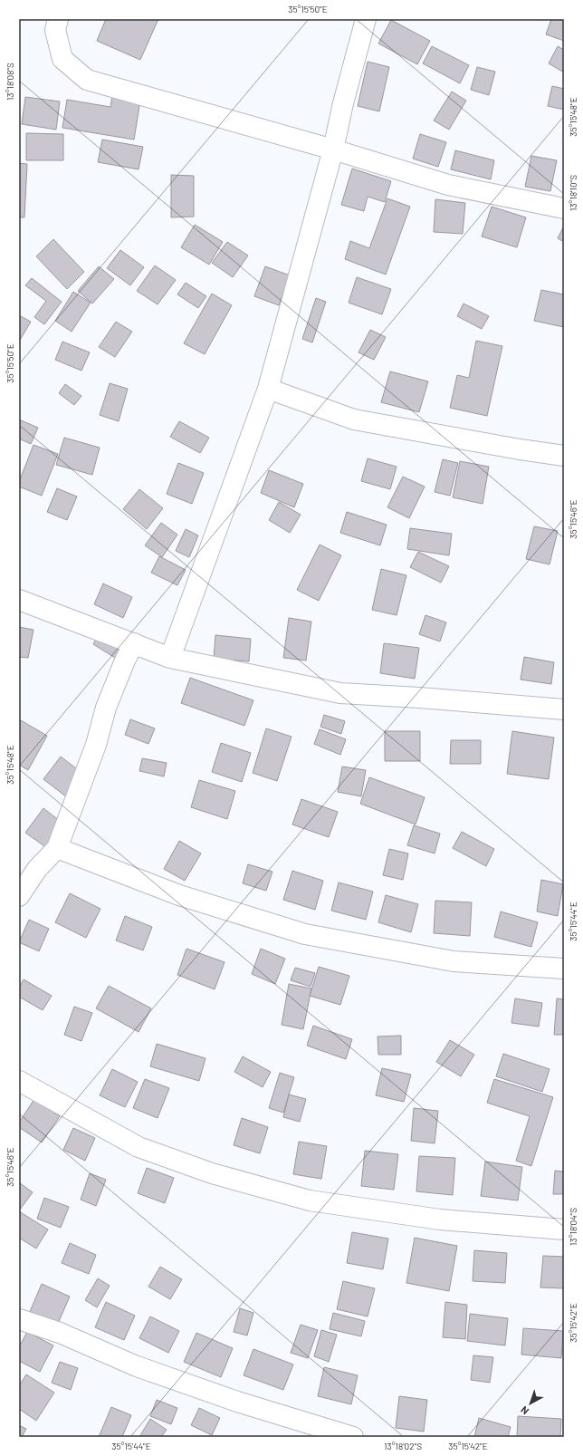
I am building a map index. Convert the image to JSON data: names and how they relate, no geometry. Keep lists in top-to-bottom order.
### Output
{
  "north": "bottom left",
  "coordinates": [
    "35°15'50\"E",
    "13°18'08\"S",
    "35°15'48\"E",
    "13°18'10\"S",
    "35°15'46\"E",
    "35°15'44\"E",
    "13°18'04\"S",
    "35°15'42\"E",
    "13°18'02\"S"
  ]
}
